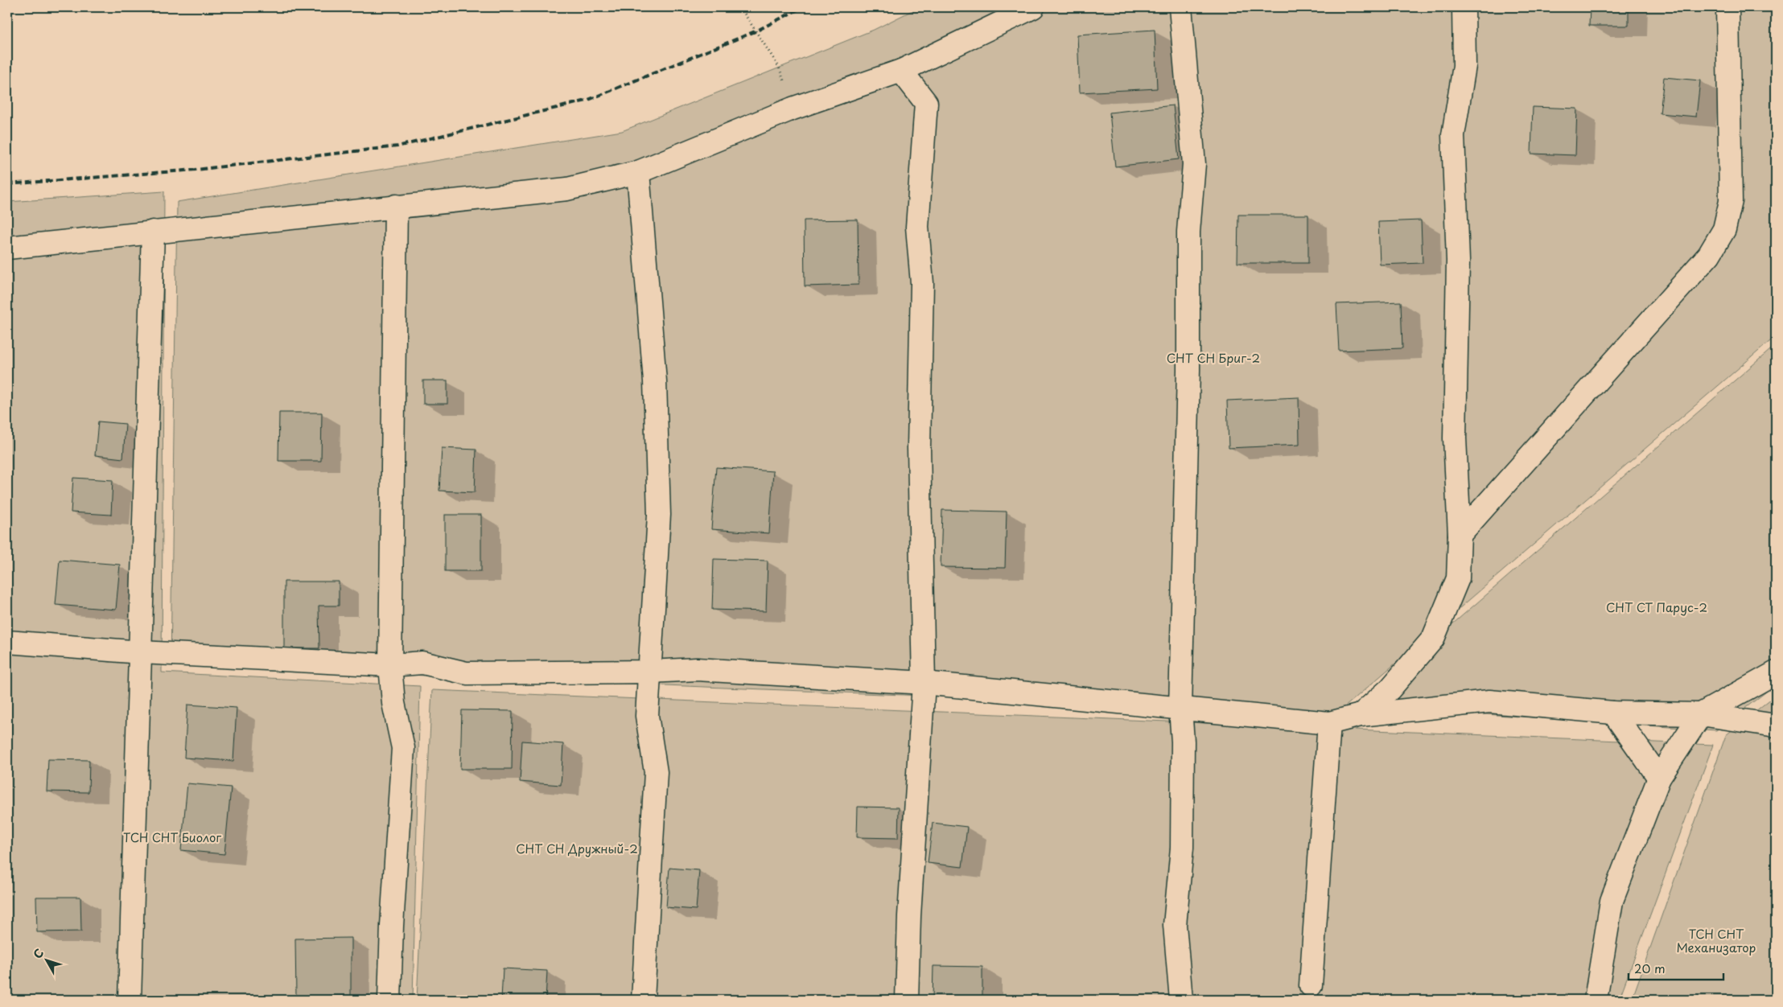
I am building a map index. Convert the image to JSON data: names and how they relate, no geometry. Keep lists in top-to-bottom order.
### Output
{
  "parks": [
    "СНТ СН Бриг-2",
    "СНТ СТ Парус-2",
    "ТСН СНТ Биолог",
    "СНТ СН Дружный-2",
    "ТСН СНТ Механизатор"
  ],
  "scale_bar": "20 m",
  "north": "top left"
}
